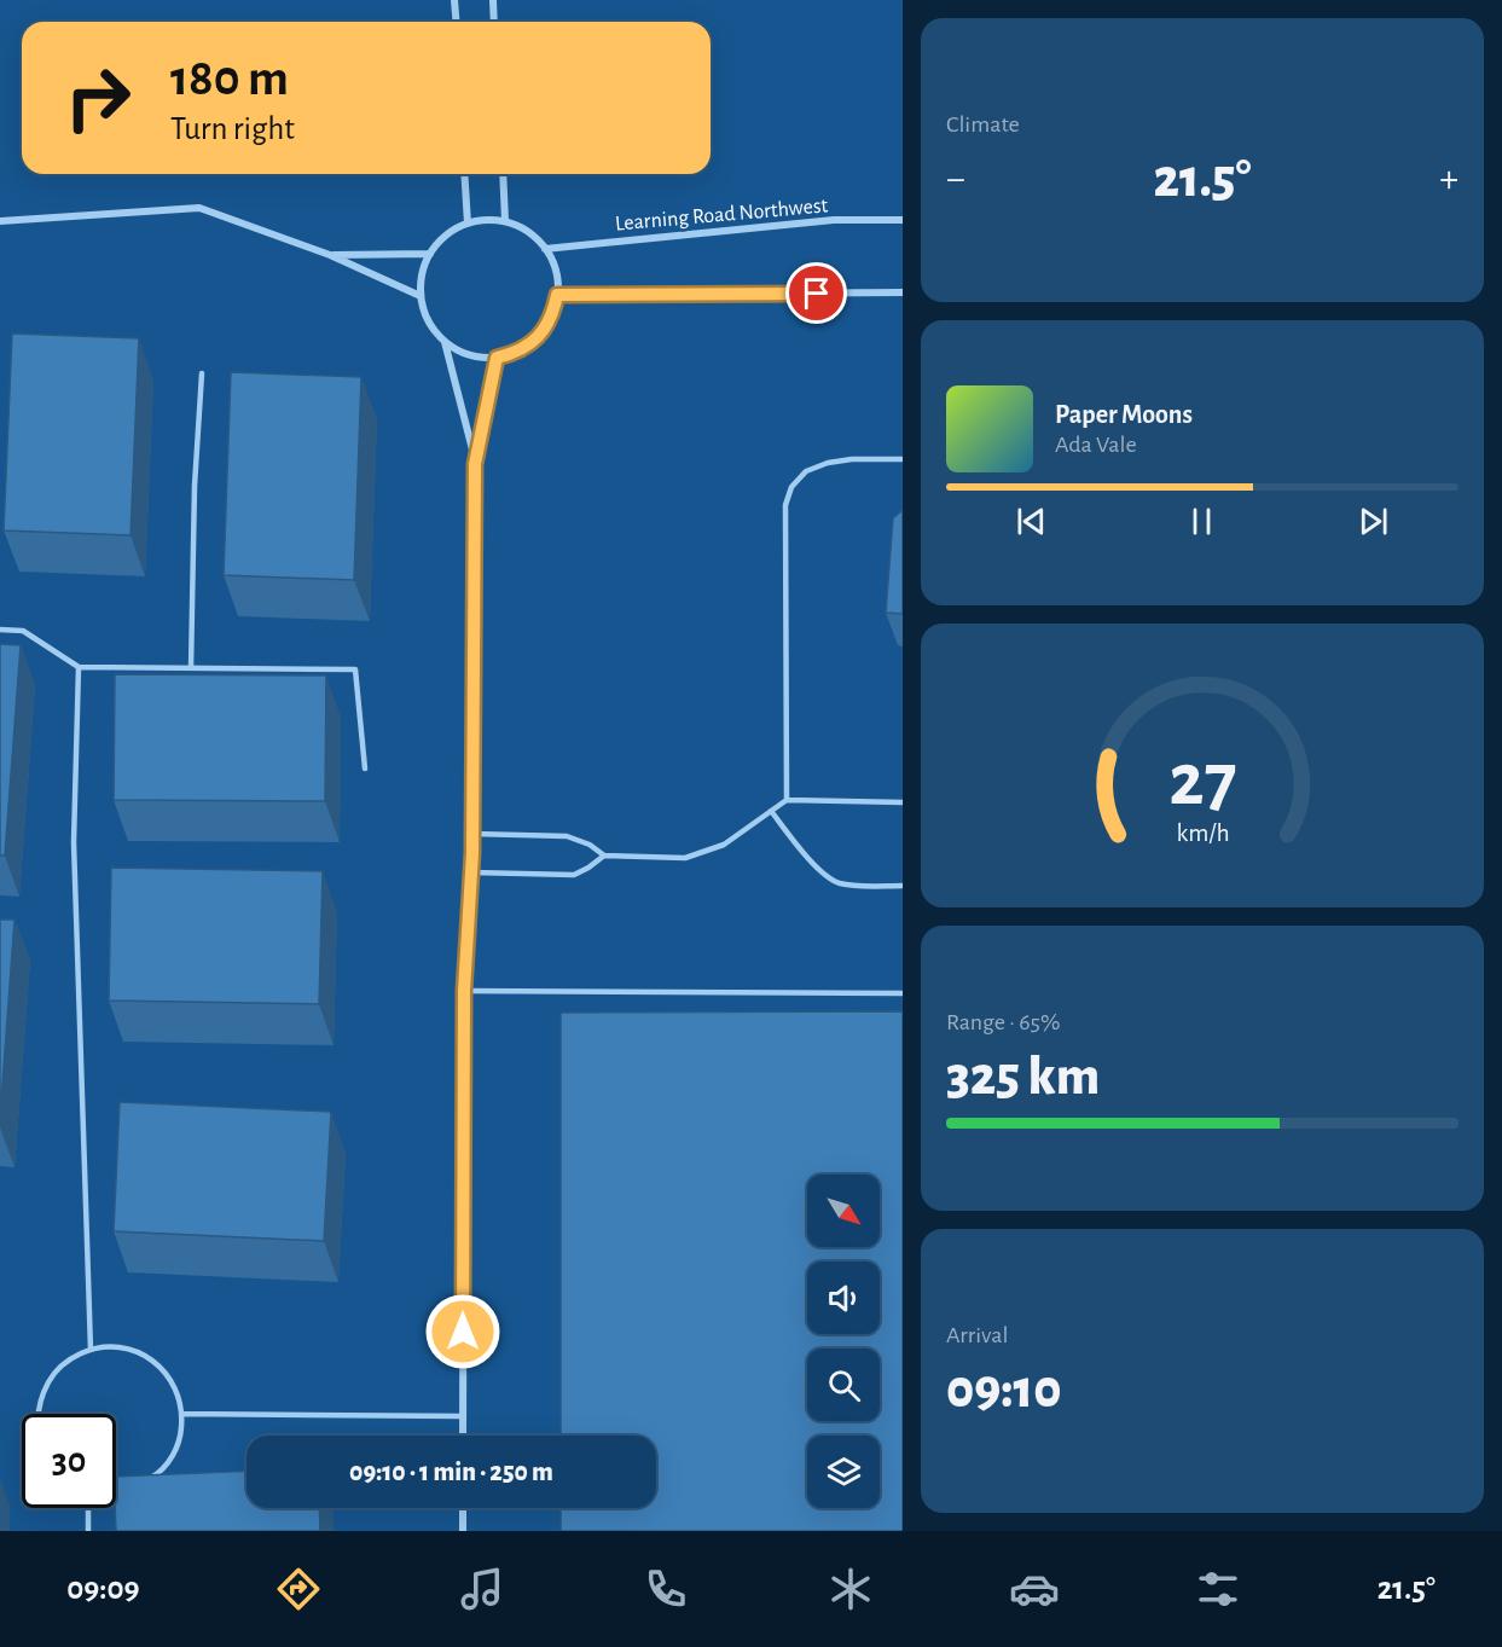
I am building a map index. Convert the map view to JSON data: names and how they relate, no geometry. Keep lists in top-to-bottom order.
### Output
{
  "streets": {
    "street": ["Learning Road Northwest"]
  },
  "north": "bottom right",
  "page": {
    "tile": [
      "Climate",
      ["Range · 65%", "325 km"],
      ["Arrival", "09:10"]
    ],
    "turn": ["180 m", "Turn right"],
    "heat": ["−", "21.5°", "+"],
    "song": ["Paper Moons", "Ada Vale"],
    "limit": "30",
    "trip": "09:10 · 1 min · 250 m",
    "tabs": ["09:09", "21.5°"],
    "gauge": ["27", "km/h"]
  }
}
